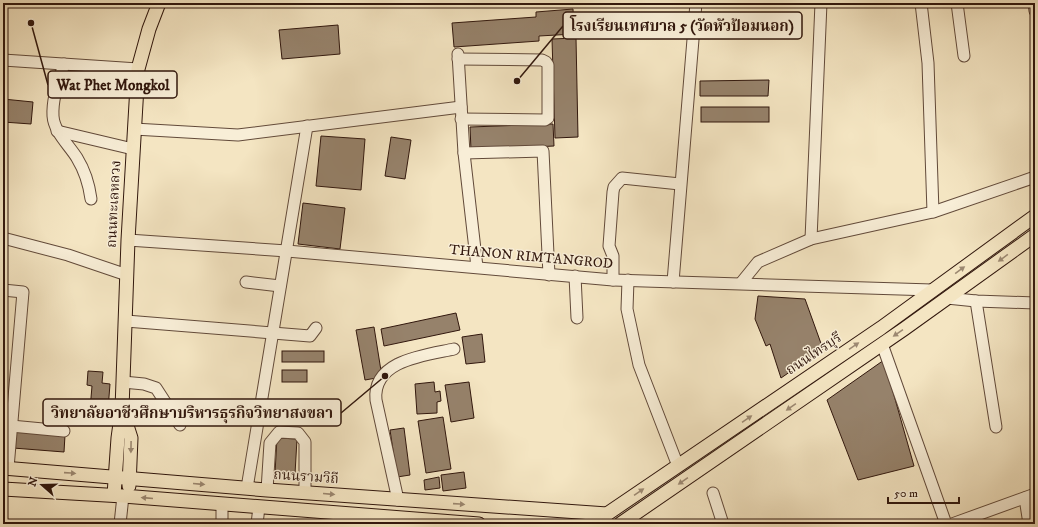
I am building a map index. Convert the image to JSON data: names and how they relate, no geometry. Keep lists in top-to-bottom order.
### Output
{
  "streets": {
    "main road": ["ถนนทะเลหลวง", "ถนนไทรบุรี", "ถนนรามวิถี"],
    "street": ["THANON RIMTANGROD"]
  },
  "crossings": [
    ["ถนนทะเลหลวง", "THANON RIMTANGROD"],
    ["ถนนทะเลหลวง", "ถนนรามวิถี"],
    ["THANON RIMTANGROD", "ถนนไทรบุรี"],
    ["ถนนไทรบุรี", "ถนนรามวิถี"]
  ],
  "places": ["Wat Phet Mongkol", "โรงเรียนเทศบาล 5 (วัดหัวป้อมนอก)", "วิทยาลัยอาชีวศึกษาบริหารธุรกิจวิทยาสงขลา"],
  "scale_bar": "50 m",
  "north": "left"
}
